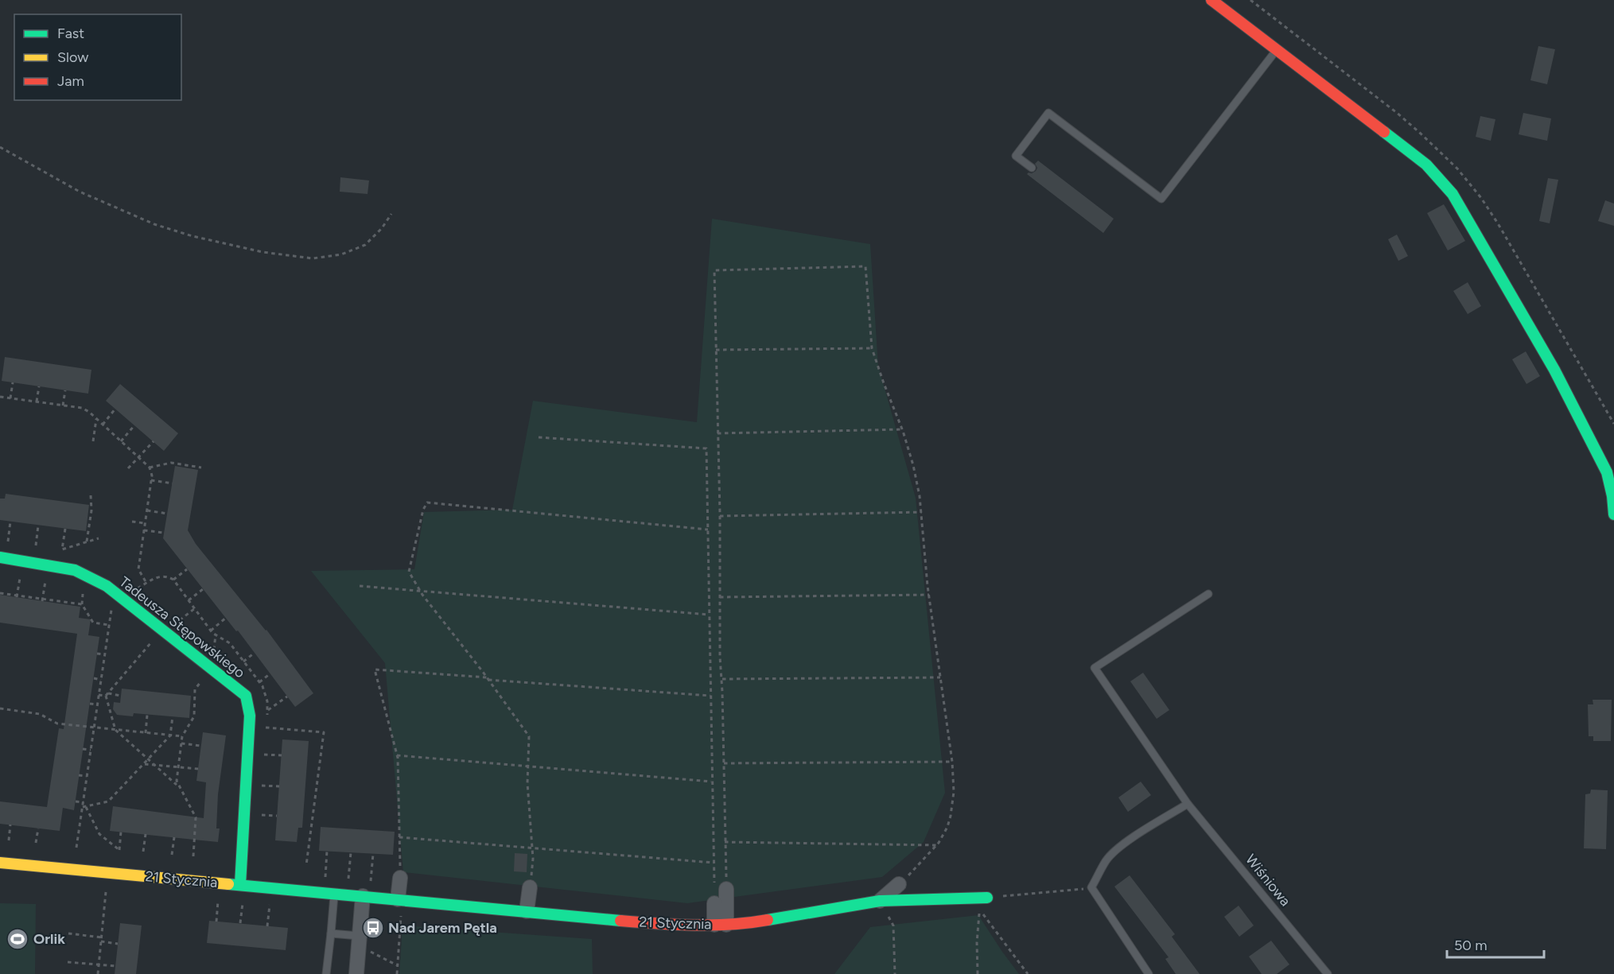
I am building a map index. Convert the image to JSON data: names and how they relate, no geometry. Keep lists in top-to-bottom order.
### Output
{
  "streets": {
    "street": ["Tadeusza Stępowskiego", "21 Stycznia"],
    "lane": ["Wiśniowa"]
  },
  "crossings": [
    ["Tadeusza Stępowskiego", "21 Stycznia"]
  ],
  "places": {
    "bus stop": ["Nad Jarem Pętla"],
    "sports": ["Orlik"]
  },
  "legend": ["Fast", "Slow", "Jam"],
  "scale_bar": "50 m"
}
